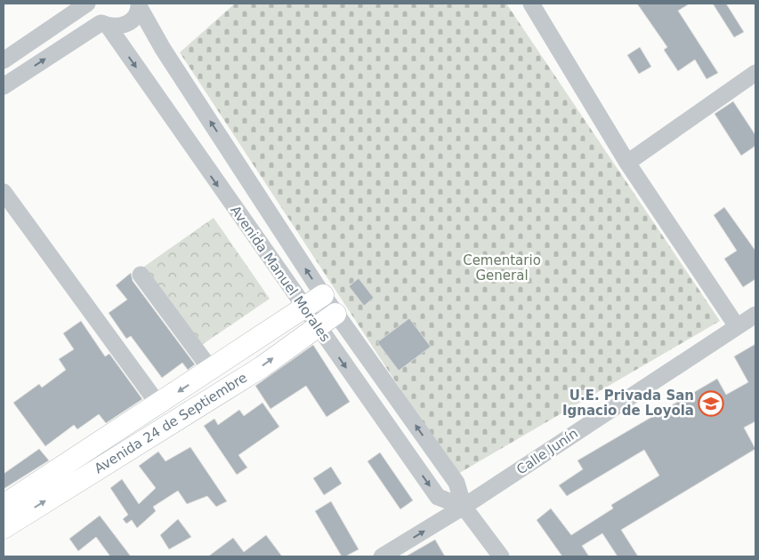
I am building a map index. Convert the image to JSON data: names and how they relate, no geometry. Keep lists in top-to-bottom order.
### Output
{
  "streets": {
    "main road": ["Avenida 24 de Septiembre"],
    "street": ["Avenida Manuel Morales", "Calle Junín"]
  },
  "crossings": [
    ["Avenida Manuel Morales", "Avenida 24 de Septiembre"],
    ["Avenida Manuel Morales", "Calle Junín"]
  ],
  "parks": ["Cementario General"],
  "places": {
    "school or university": ["U.E. Privada San Ignacio de Loyola"]
  }
}
